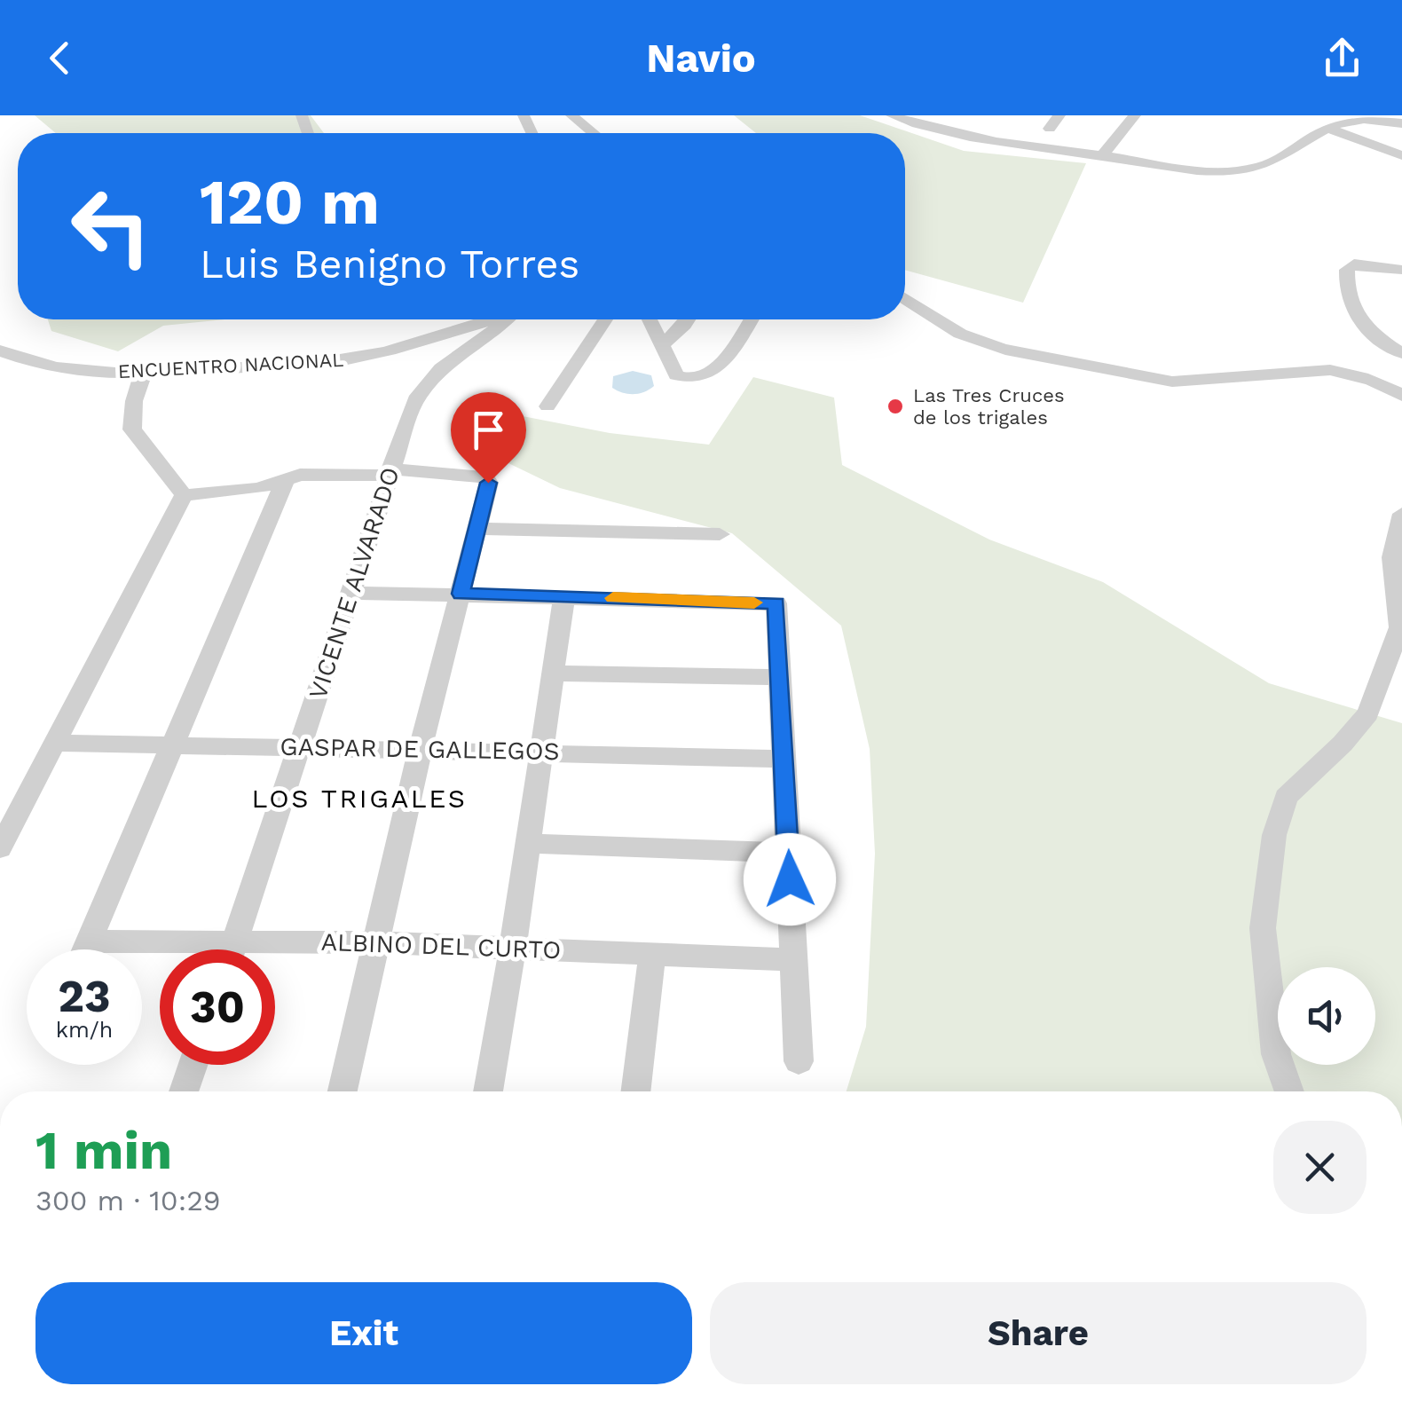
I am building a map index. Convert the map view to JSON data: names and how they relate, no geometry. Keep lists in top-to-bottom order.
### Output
{
  "streets": {
    "street": [
      "ENCUENTRO NACIONAL",
      "VICENTE ALVARADO",
      "GASPAR DE GALLEGOS",
      "ALBINO DEL CURTO"
    ]
  },
  "crossings": [
    ["VICENTE ALVARADO", "GASPAR DE GALLEGOS"],
    ["VICENTE ALVARADO", "ALBINO DEL CURTO"]
  ],
  "districts": ["LOS TRIGALES"],
  "places": ["Las Tres Cruces de los trigales"],
  "page": {
    "header": "Navio",
    "turn": ["120 m", "Luis Benigno Torres"],
    "speed": "23 km/h",
    "limit": "30",
    "heading": ["1 min", "300 m · 10:29"],
    "buttons": ["Exit", "Share"]
  }
}
